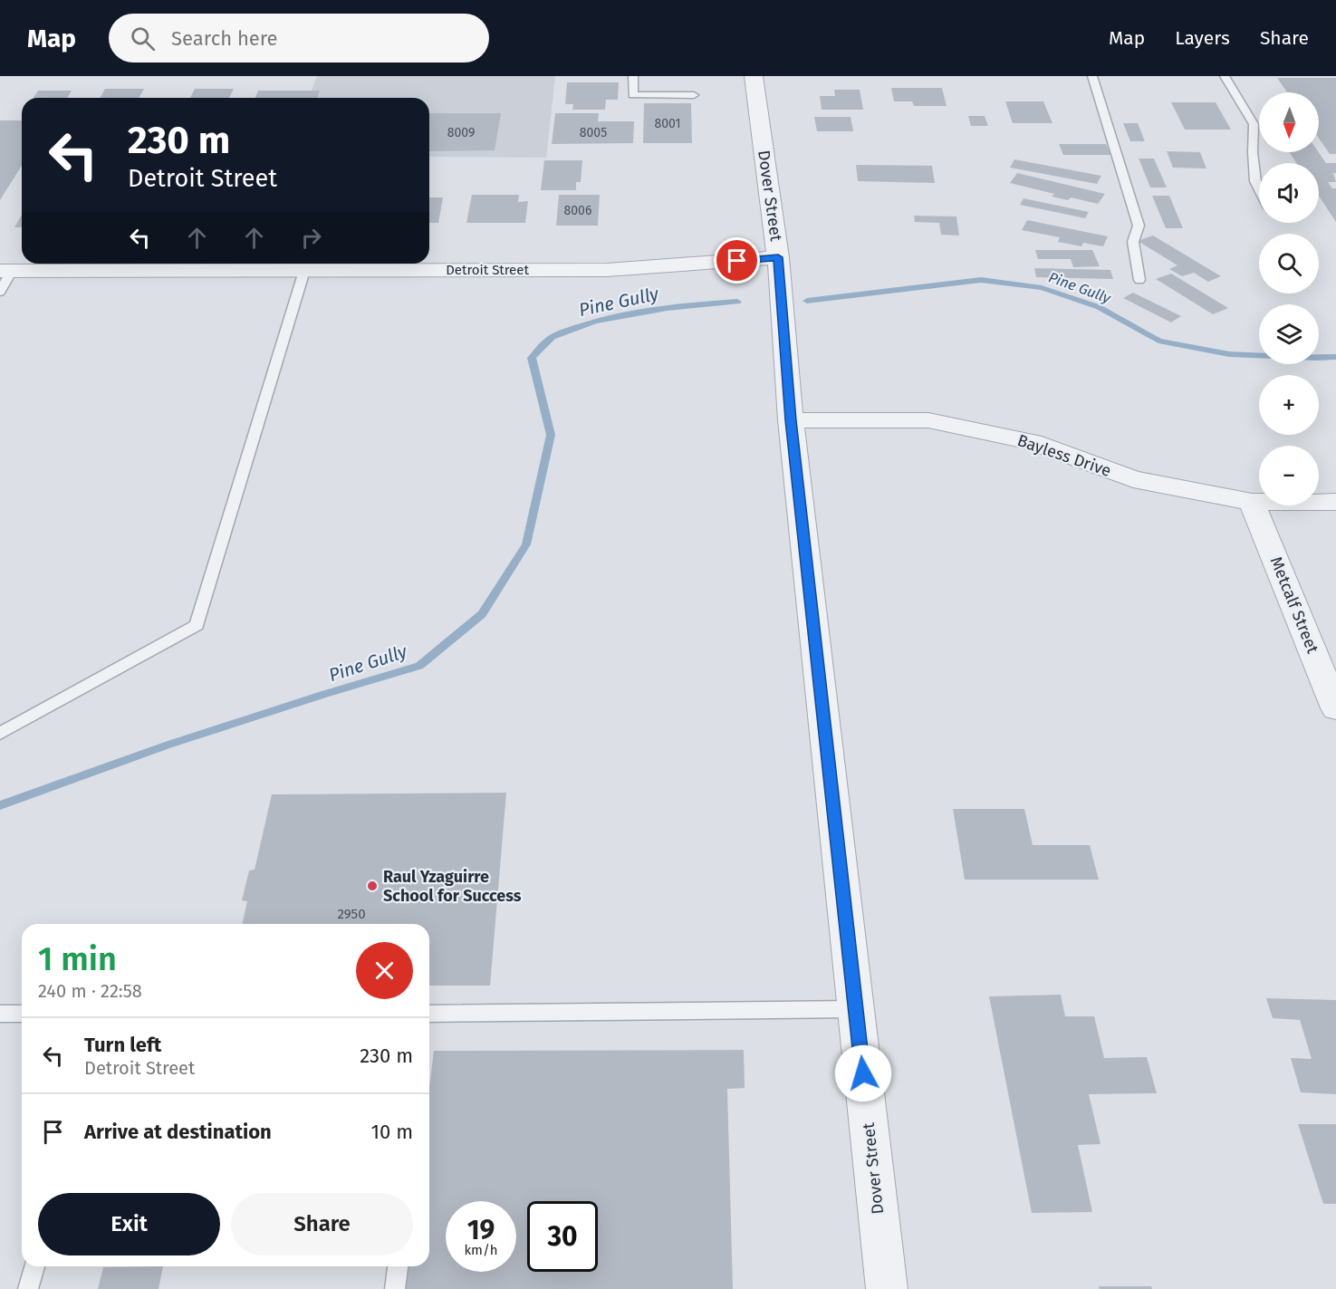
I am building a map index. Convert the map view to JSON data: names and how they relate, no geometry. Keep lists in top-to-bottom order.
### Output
{
  "streets": {
    "street": [
      "Dover Street",
      "Detroit Street",
      "Bayless Drive",
      "Metcalf Street"
    ]
  },
  "crossings": [
    ["Dover Street", "Detroit Street"],
    ["Dover Street", "Bayless Drive"],
    ["Bayless Drive", "Metcalf Street"]
  ],
  "water": ["Pine Gully"],
  "places": ["Raul Yzaguirre School for Success"],
  "house_numbers": [
    "8001",
    "8009",
    "8005",
    "8006",
    "2950"
  ],
  "north": "bottom",
  "page": {
    "header": "Map",
    "search": "Search here",
    "nav": ["Map", "Layers", "Share"],
    "map_buttons": ["+", "−"],
    "turn": ["230 m", "Detroit Street"],
    "heading": ["1 min", "240 m · 22:58"],
    "list": [
      {
        "name": "Turn left",
        "note": "Detroit Street",
        "value": "230 m"
      },
      {
        "name": "Arrive at destination",
        "value": "10 m"
      }
    ],
    "buttons": ["Exit", "Share"],
    "speed": "19 km/h",
    "limit": "30"
  }
}
